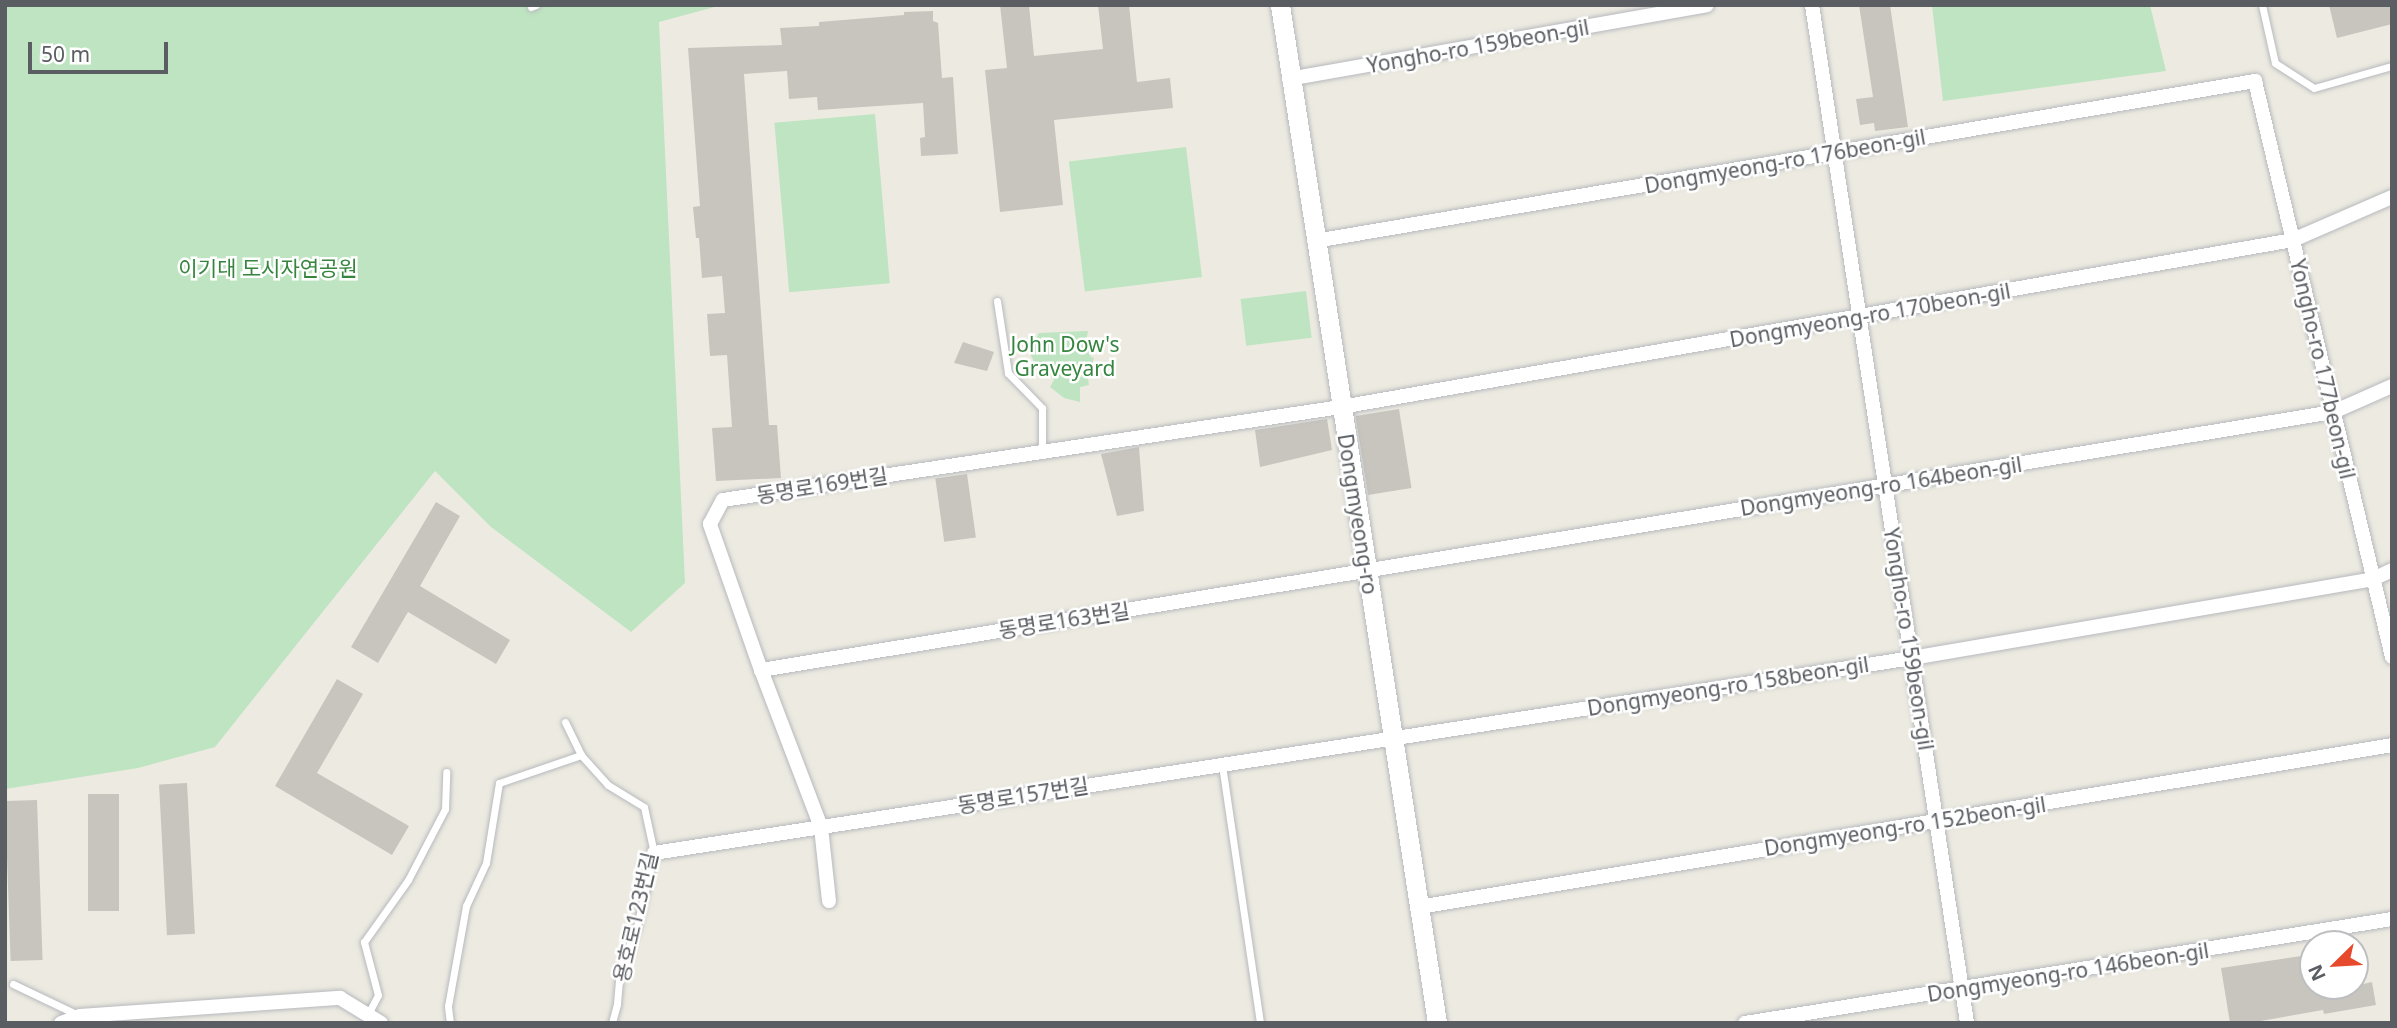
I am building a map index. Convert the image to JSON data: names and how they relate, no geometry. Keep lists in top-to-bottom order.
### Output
{
  "streets": {
    "street": [
      "Yongho-ro 159beon-gil",
      "Dongmyeong-ro 176beon-gil",
      "Dongmyeong-ro 170beon-gil",
      "Yongho-ro 177beon-gil",
      "동명로169번길",
      "Dongmyeong-ro 164beon-gil",
      "Dongmyeong-ro",
      "동명로163번길",
      "Dongmyeong-ro 158beon-gil",
      "동명로157번길",
      "Dongmyeong-ro 152beon-gil",
      "Dongmyeong-ro 146beon-gil"
    ],
    "lane": ["용호로123번길"]
  },
  "crossings": [
    ["Yongho-ro 159beon-gil", "Dongmyeong-ro 176beon-gil"],
    ["Yongho-ro 159beon-gil", "Dongmyeong-ro 170beon-gil"],
    ["Yongho-ro 159beon-gil", "Dongmyeong-ro 164beon-gil"],
    ["Yongho-ro 159beon-gil", "Dongmyeong-ro"],
    ["Yongho-ro 159beon-gil", "Dongmyeong-ro 158beon-gil"],
    ["Yongho-ro 159beon-gil", "Dongmyeong-ro 152beon-gil"],
    ["Yongho-ro 159beon-gil", "Dongmyeong-ro 146beon-gil"],
    ["Dongmyeong-ro 176beon-gil", "Yongho-ro 177beon-gil"],
    ["Dongmyeong-ro 176beon-gil", "Dongmyeong-ro"],
    ["Dongmyeong-ro 170beon-gil", "Yongho-ro 177beon-gil"],
    ["Dongmyeong-ro 170beon-gil", "동명로169번길"],
    ["Dongmyeong-ro 170beon-gil", "Dongmyeong-ro"],
    ["Yongho-ro 177beon-gil", "Dongmyeong-ro 164beon-gil"],
    ["Yongho-ro 177beon-gil", "Dongmyeong-ro 158beon-gil"],
    ["동명로169번길", "Dongmyeong-ro"],
    ["동명로169번길", "동명로163번길"],
    ["동명로169번길", "동명로157번길"],
    ["Dongmyeong-ro 164beon-gil", "Dongmyeong-ro"],
    ["Dongmyeong-ro 164beon-gil", "동명로163번길"],
    ["Dongmyeong-ro", "동명로163번길"],
    ["Dongmyeong-ro", "Dongmyeong-ro 158beon-gil"],
    ["Dongmyeong-ro", "동명로157번길"],
    ["Dongmyeong-ro", "Dongmyeong-ro 152beon-gil"],
    ["Dongmyeong-ro 158beon-gil", "동명로157번길"],
    ["동명로157번길", "용호로123번길"]
  ],
  "parks": ["이기대 도시자연공원", "John Dow's Graveyard"],
  "scale_bar": "50 m",
  "north": "bottom left"
}
